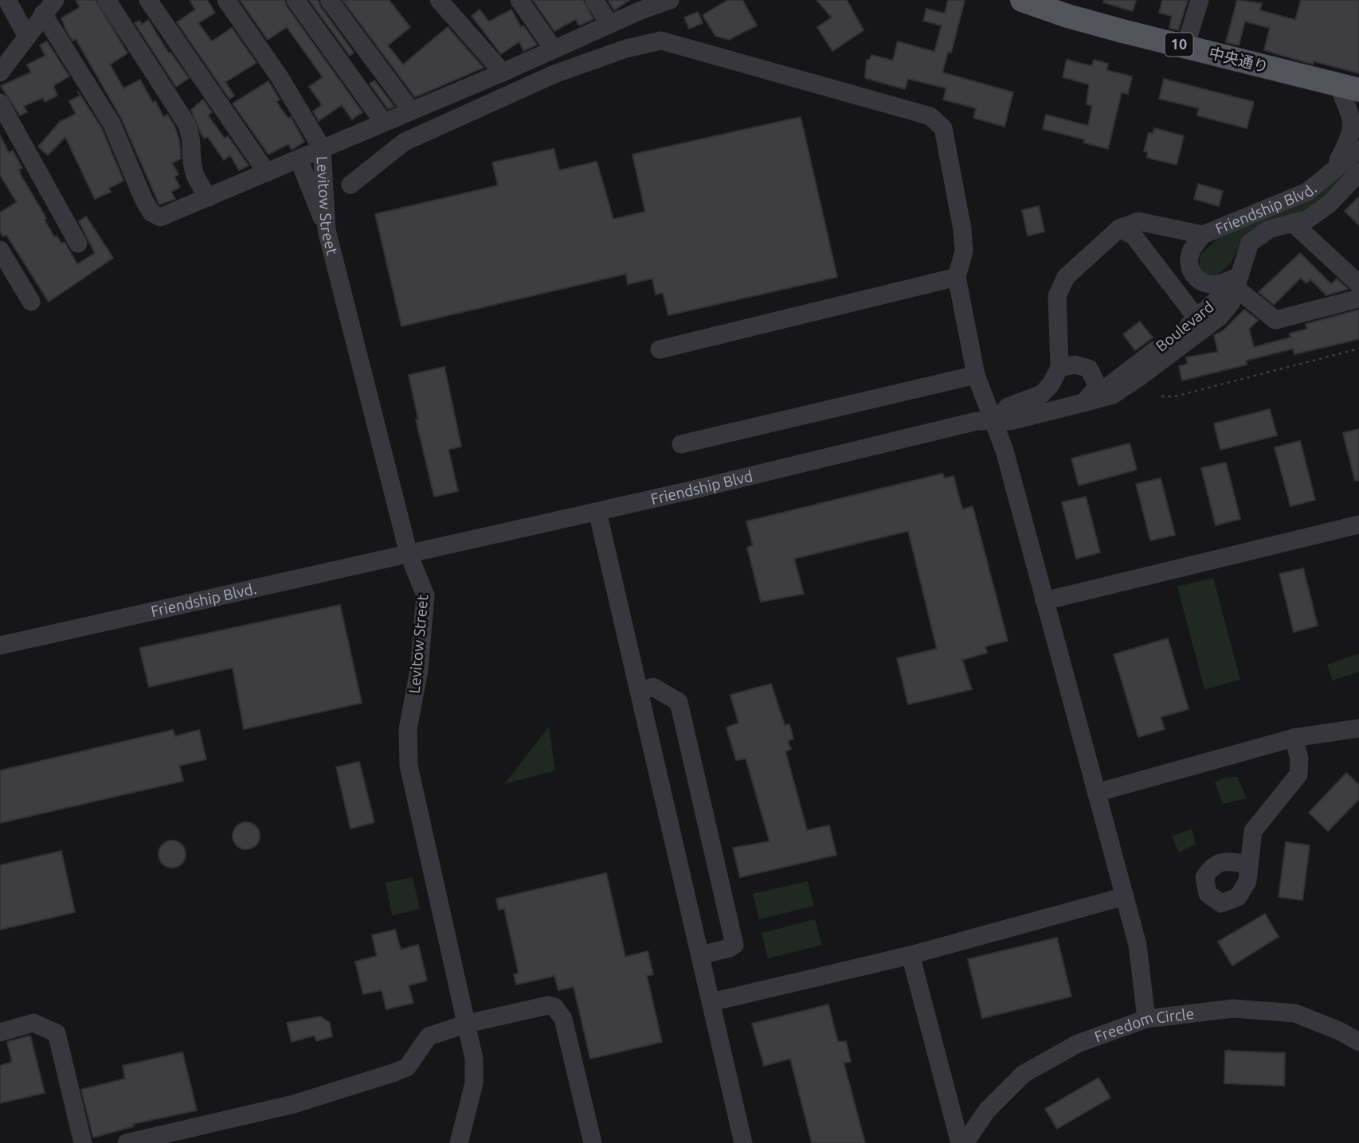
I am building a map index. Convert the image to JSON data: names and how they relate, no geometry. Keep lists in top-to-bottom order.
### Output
{
  "streets": {
    "main road": ["10", "中央通り"],
    "street": [
      "Levitow Street",
      "Friendship Blvd.",
      "Boulevard",
      "Friendship Blvd",
      "Freedom Circle"
    ]
  },
  "crossings": [
    ["中央通り", "Friendship Blvd."],
    ["Levitow Street", "Friendship Blvd."],
    ["Levitow Street", "Friendship Blvd"],
    ["Friendship Blvd.", "Boulevard"],
    ["Friendship Blvd.", "Friendship Blvd"],
    ["Boulevard", "Friendship Blvd"]
  ]
}
